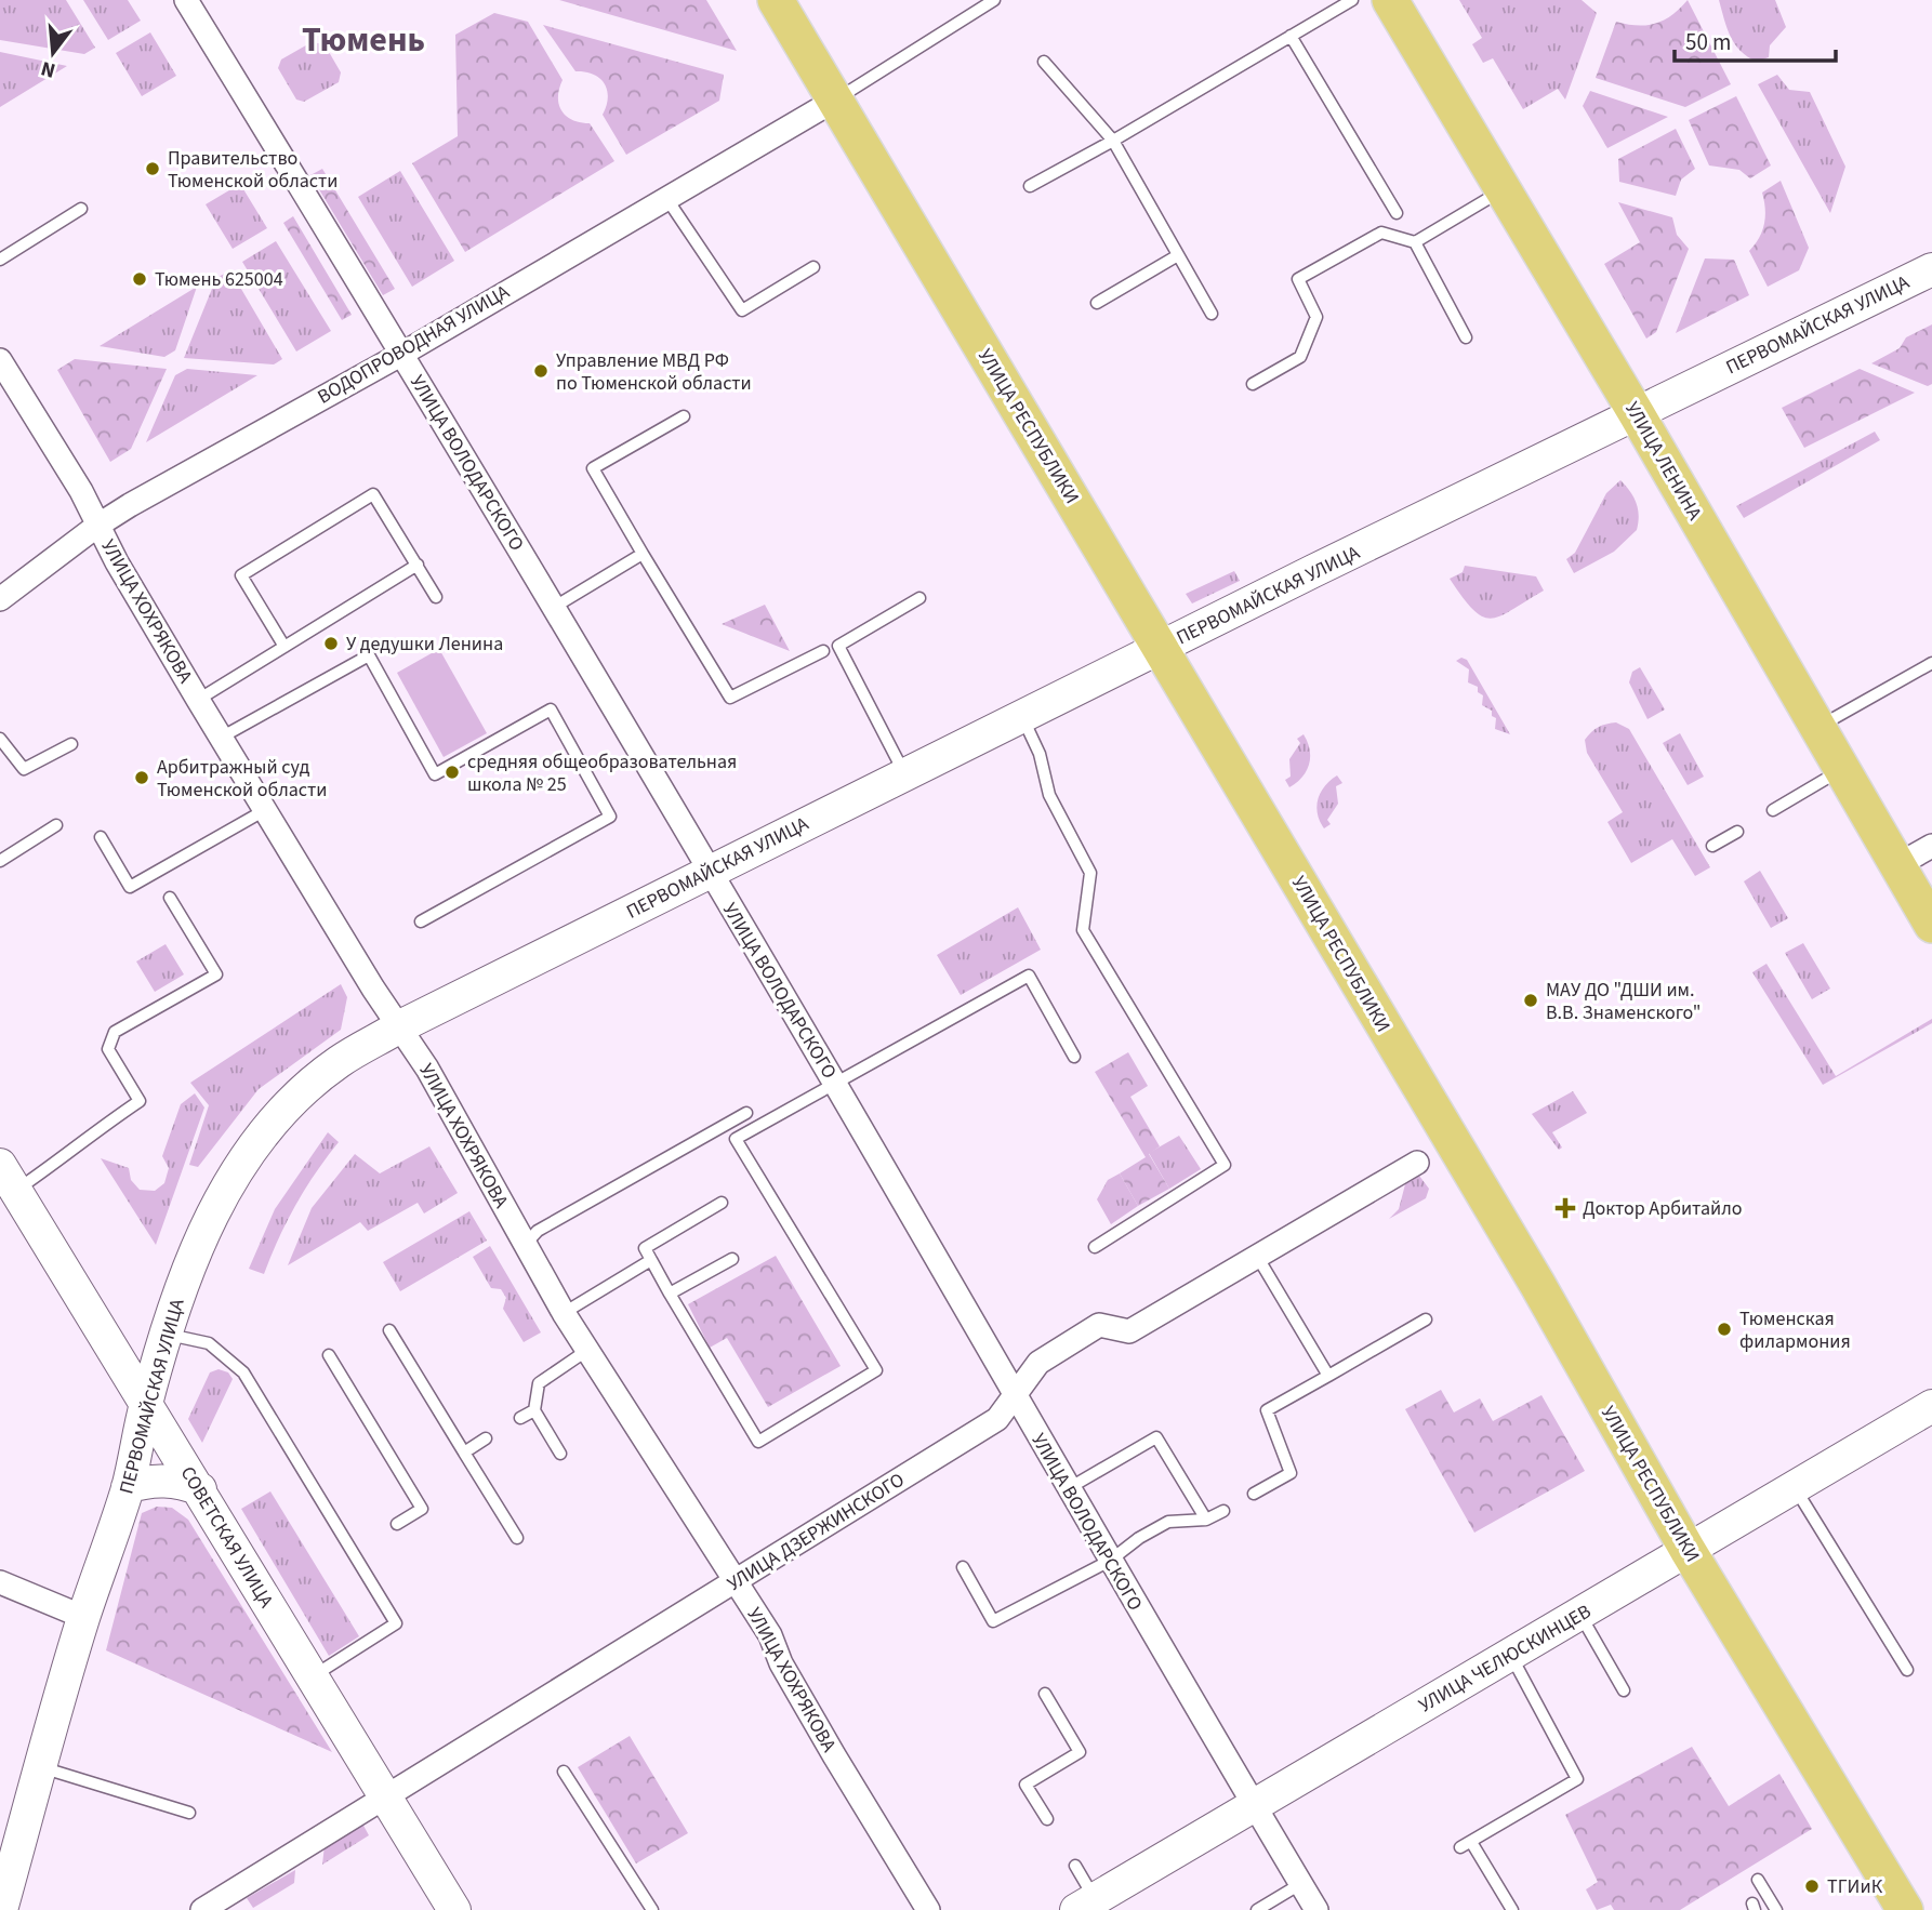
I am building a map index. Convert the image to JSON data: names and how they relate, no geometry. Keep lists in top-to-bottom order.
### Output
{
  "streets": {
    "main road": ["УЛИЦА РЕСПУБЛИКИ", "УЛИЦА ЛЕНИНА"],
    "street": [
      "ПЕРВОМАЙСКАЯ УЛИЦА",
      "ВОДОПРОВОДНАЯ УЛИЦА",
      "УЛИЦА ВОЛОДАРСКОГО",
      "УЛИЦА ХОХРЯКОВА",
      "УЛИЦА ДЗЕРЖИНСКОГО",
      "СОВЕТСКАЯ УЛИЦА",
      "УЛИЦА ЧЕЛЮСКИНЦЕВ"
    ]
  },
  "crossings": [
    ["ПЕРВОМАЙСКАЯ УЛИЦА", "УЛИЦА РЕСПУБЛИКИ"],
    ["ПЕРВОМАЙСКАЯ УЛИЦА", "УЛИЦА ЛЕНИНА"],
    ["ПЕРВОМАЙСКАЯ УЛИЦА", "УЛИЦА ВОЛОДАРСКОГО"],
    ["ПЕРВОМАЙСКАЯ УЛИЦА", "УЛИЦА ХОХРЯКОВА"],
    ["ПЕРВОМАЙСКАЯ УЛИЦА", "СОВЕТСКАЯ УЛИЦА"],
    ["ВОДОПРОВОДНАЯ УЛИЦА", "УЛИЦА РЕСПУБЛИКИ"],
    ["ВОДОПРОВОДНАЯ УЛИЦА", "УЛИЦА ВОЛОДАРСКОГО"],
    ["ВОДОПРОВОДНАЯ УЛИЦА", "УЛИЦА ХОХРЯКОВА"],
    ["УЛИЦА РЕСПУБЛИКИ", "УЛИЦА ЧЕЛЮСКИНЦЕВ"],
    ["УЛИЦА ВОЛОДАРСКОГО", "УЛИЦА ДЗЕРЖИНСКОГО"],
    ["УЛИЦА ВОЛОДАРСКОГО", "УЛИЦА ЧЕЛЮСКИНЦЕВ"],
    ["УЛИЦА ХОХРЯКОВА", "УЛИЦА ДЗЕРЖИНСКОГО"],
    ["УЛИЦА ДЗЕРЖИНСКОГО", "СОВЕТСКАЯ УЛИЦА"]
  ],
  "districts": ["Тюмень"],
  "places": {
    "other": [
      "Правительство Тюменской области",
      "Тюмень 625004",
      "Управление МВД РФ по Тюменской области",
      "У дедушки Ленина",
      "средняя общеобразовательная школа № 25",
      "Арбитражный суд Тюменской области",
      "МАУ ДО \"ДШИ им. В.В. Знаменского\"",
      "Тюменская филармония",
      "ТГИиК"
    ],
    "health": ["Доктор Арбитайло"]
  },
  "scale_bar": "50 m",
  "north": "bottom"
}
